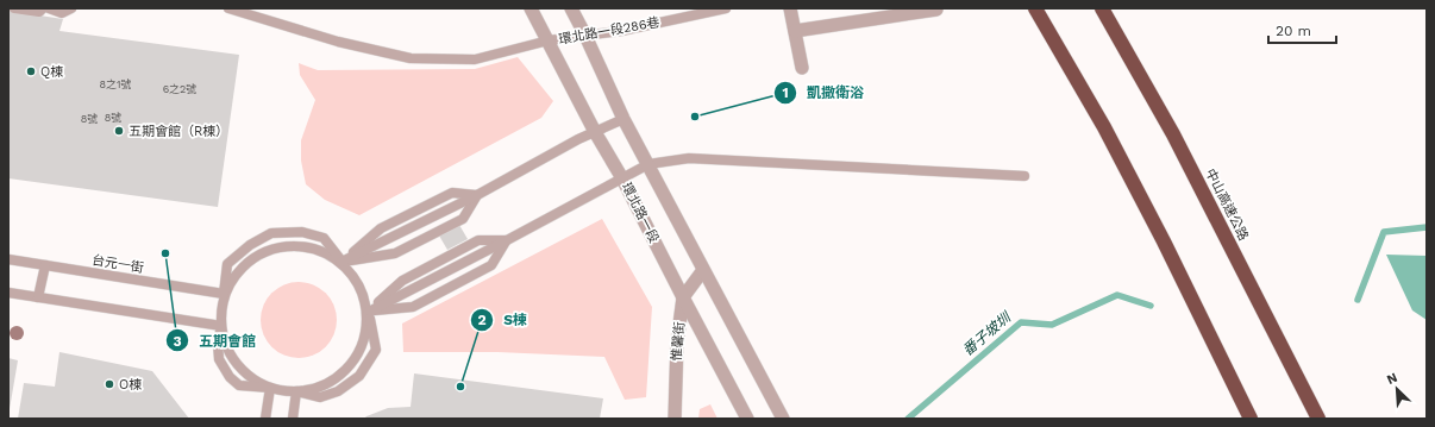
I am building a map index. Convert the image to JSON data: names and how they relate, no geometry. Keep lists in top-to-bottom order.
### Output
{
  "streets": {
    "highway": ["中山高速公路"],
    "street": ["環北路一段", "惟馨街"],
    "lane": ["環北路一段286巷", "台元一街"]
  },
  "crossings": [
    ["環北路一段286巷", "環北路一段"],
    ["環北路一段", "惟馨街"]
  ],
  "water": ["番子坡圳"],
  "places": [
    "Q棟",
    "凱撒衛浴",
    "五期會館（R棟）",
    "五期會館",
    "O棟",
    "S棟"
  ],
  "house_numbers": [
    "8之1號",
    "6之2號",
    "8號",
    "8號"
  ],
  "scale_bar": "20 m",
  "north": "top left"
}
